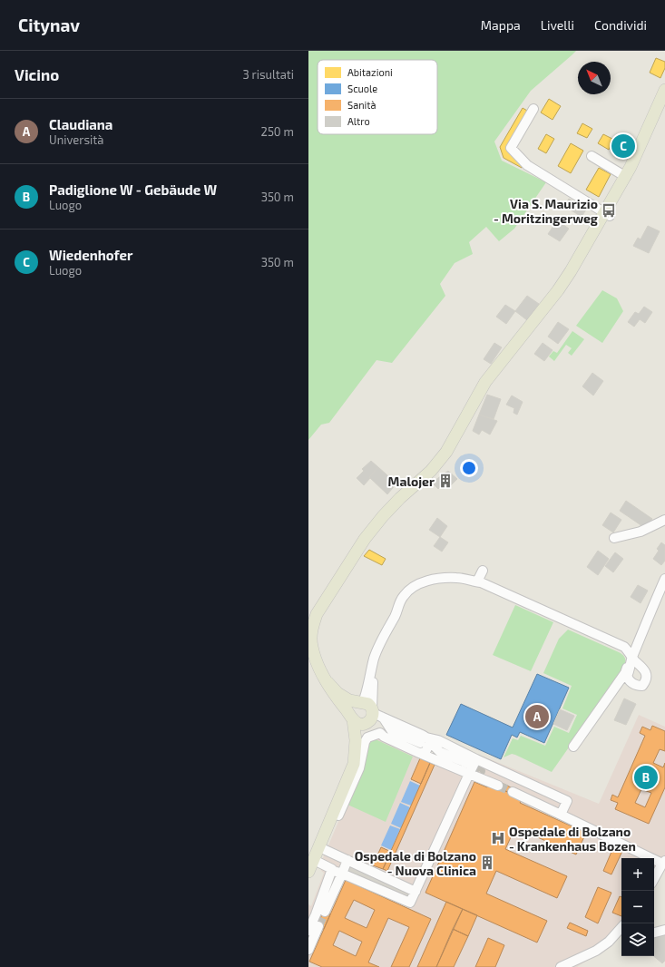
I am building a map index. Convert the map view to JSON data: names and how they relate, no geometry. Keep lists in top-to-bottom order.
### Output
{
  "places": {
    "bus stop": ["Via S. Maurizio - Moritzingerweg"],
    "building": ["Malojer", "Ospedale di Bolzano - Nuova Clinica"],
    "hospital": ["Ospedale di Bolzano - Krankenhaus Bozen"]
  },
  "legend": [
    "Abitazioni",
    "Scuole",
    "Sanità",
    "Altro"
  ],
  "north": "top left",
  "page": {
    "header": "Citynav",
    "nav": ["Mappa", "Livelli", "Condividi"],
    "heading": ["Vicino", "3 risultati"],
    "list": [
      {
        "mark": "A",
        "name": "Claudiana",
        "note": "Università",
        "value": "250 m"
      },
      {
        "mark": "B",
        "name": "Padiglione W - Gebäude W",
        "note": "Luogo",
        "value": "350 m"
      },
      {
        "mark": "C",
        "name": "Wiedenhofer",
        "note": "Luogo",
        "value": "350 m"
      }
    ],
    "pins": ["C", "A", "B"],
    "map_buttons": ["+", "−"]
  }
}
